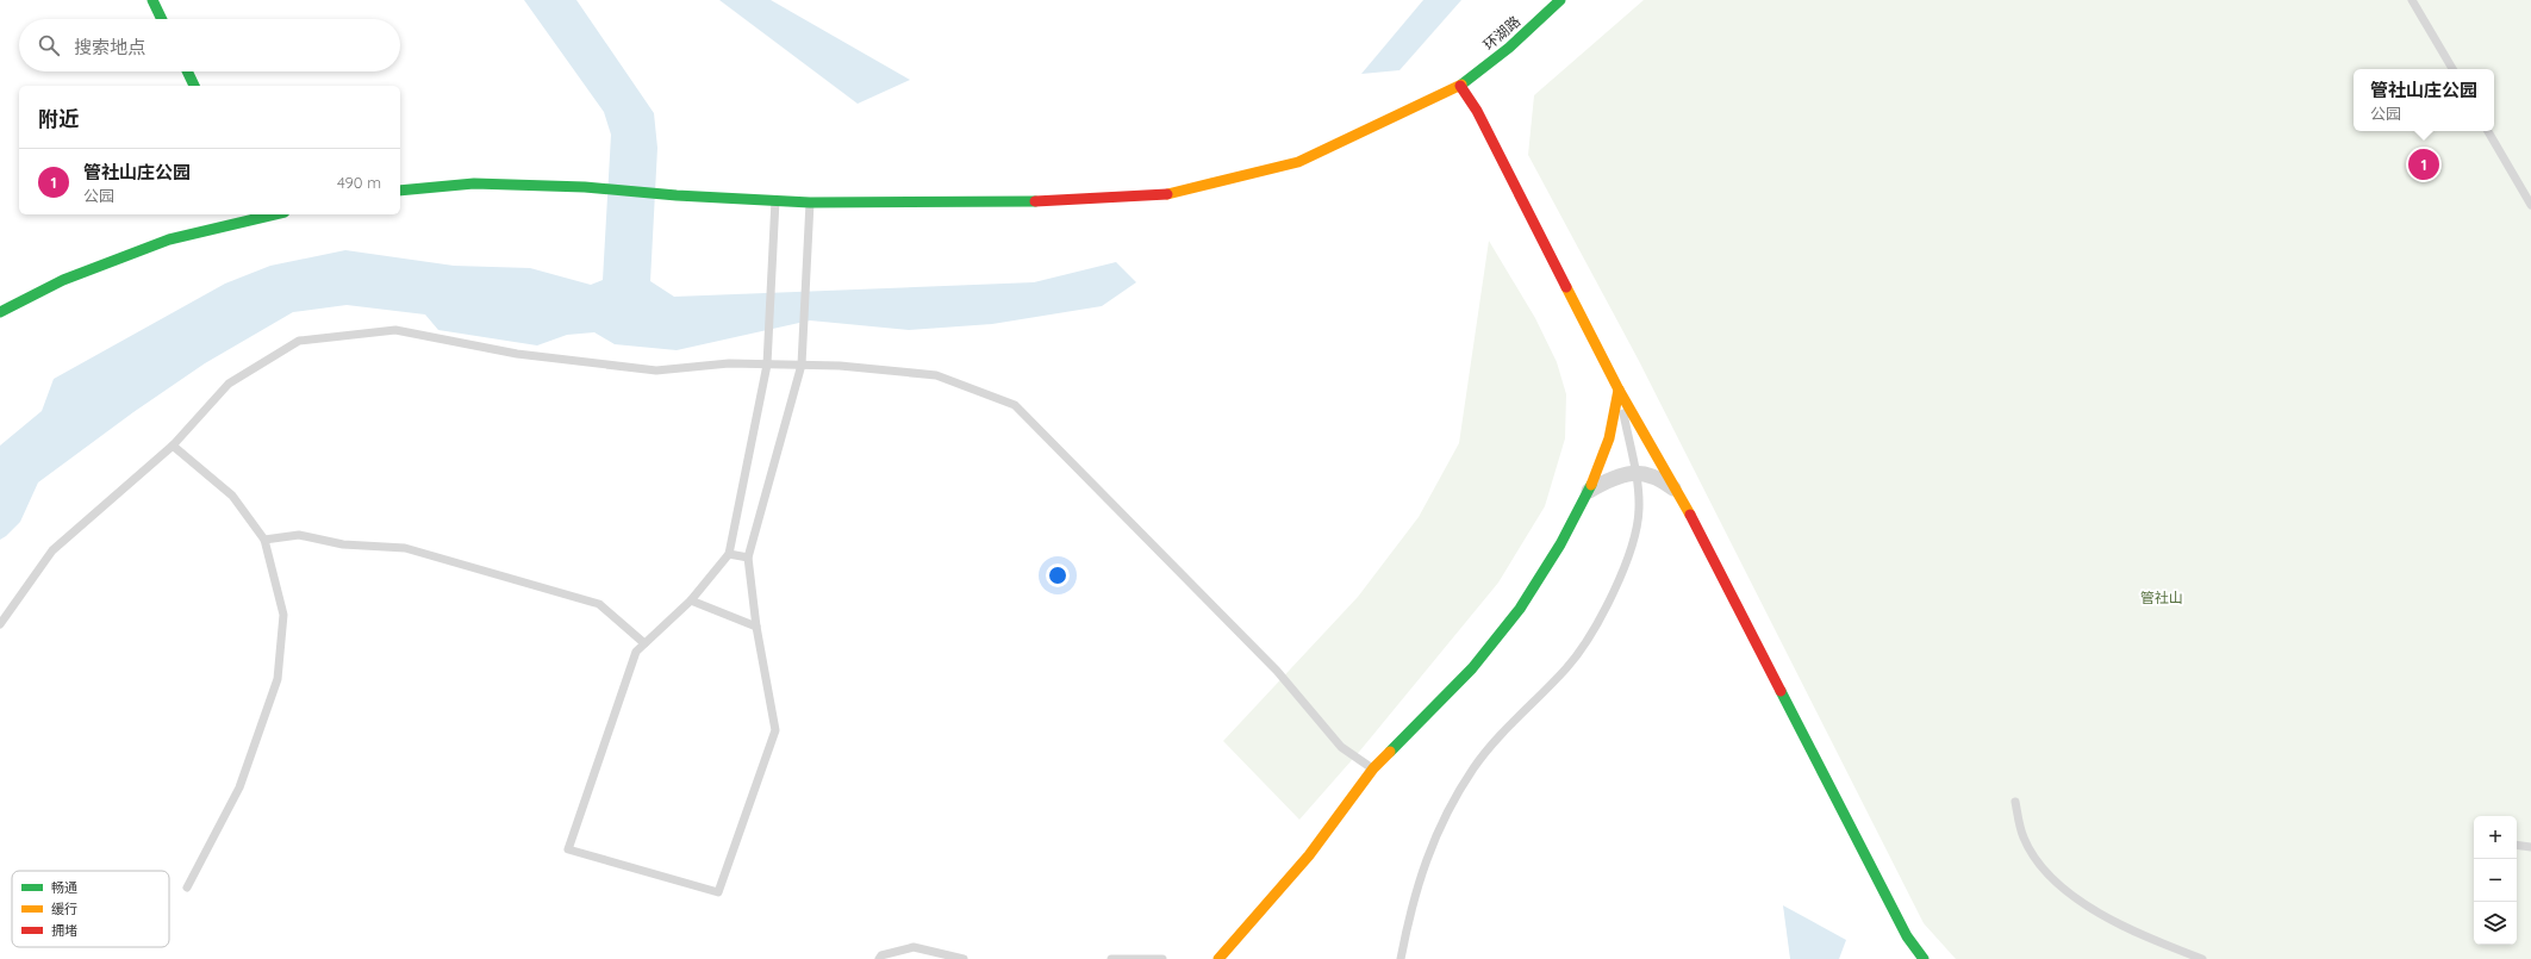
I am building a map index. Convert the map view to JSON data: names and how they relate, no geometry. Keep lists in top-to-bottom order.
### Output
{
  "streets": {
    "street": ["环湖路"]
  },
  "parks": ["管社山"],
  "legend": ["畅通", "缓行", "拥堵"],
  "page": {
    "search": "搜索地点",
    "popup": ["管社山庄公园", "公园"],
    "heading": "附近",
    "pins": "1",
    "list": [
      {
        "mark": "1",
        "name": "管社山庄公园",
        "note": "公园",
        "value": "490 m"
      }
    ],
    "map_buttons": ["+", "−"]
  }
}
